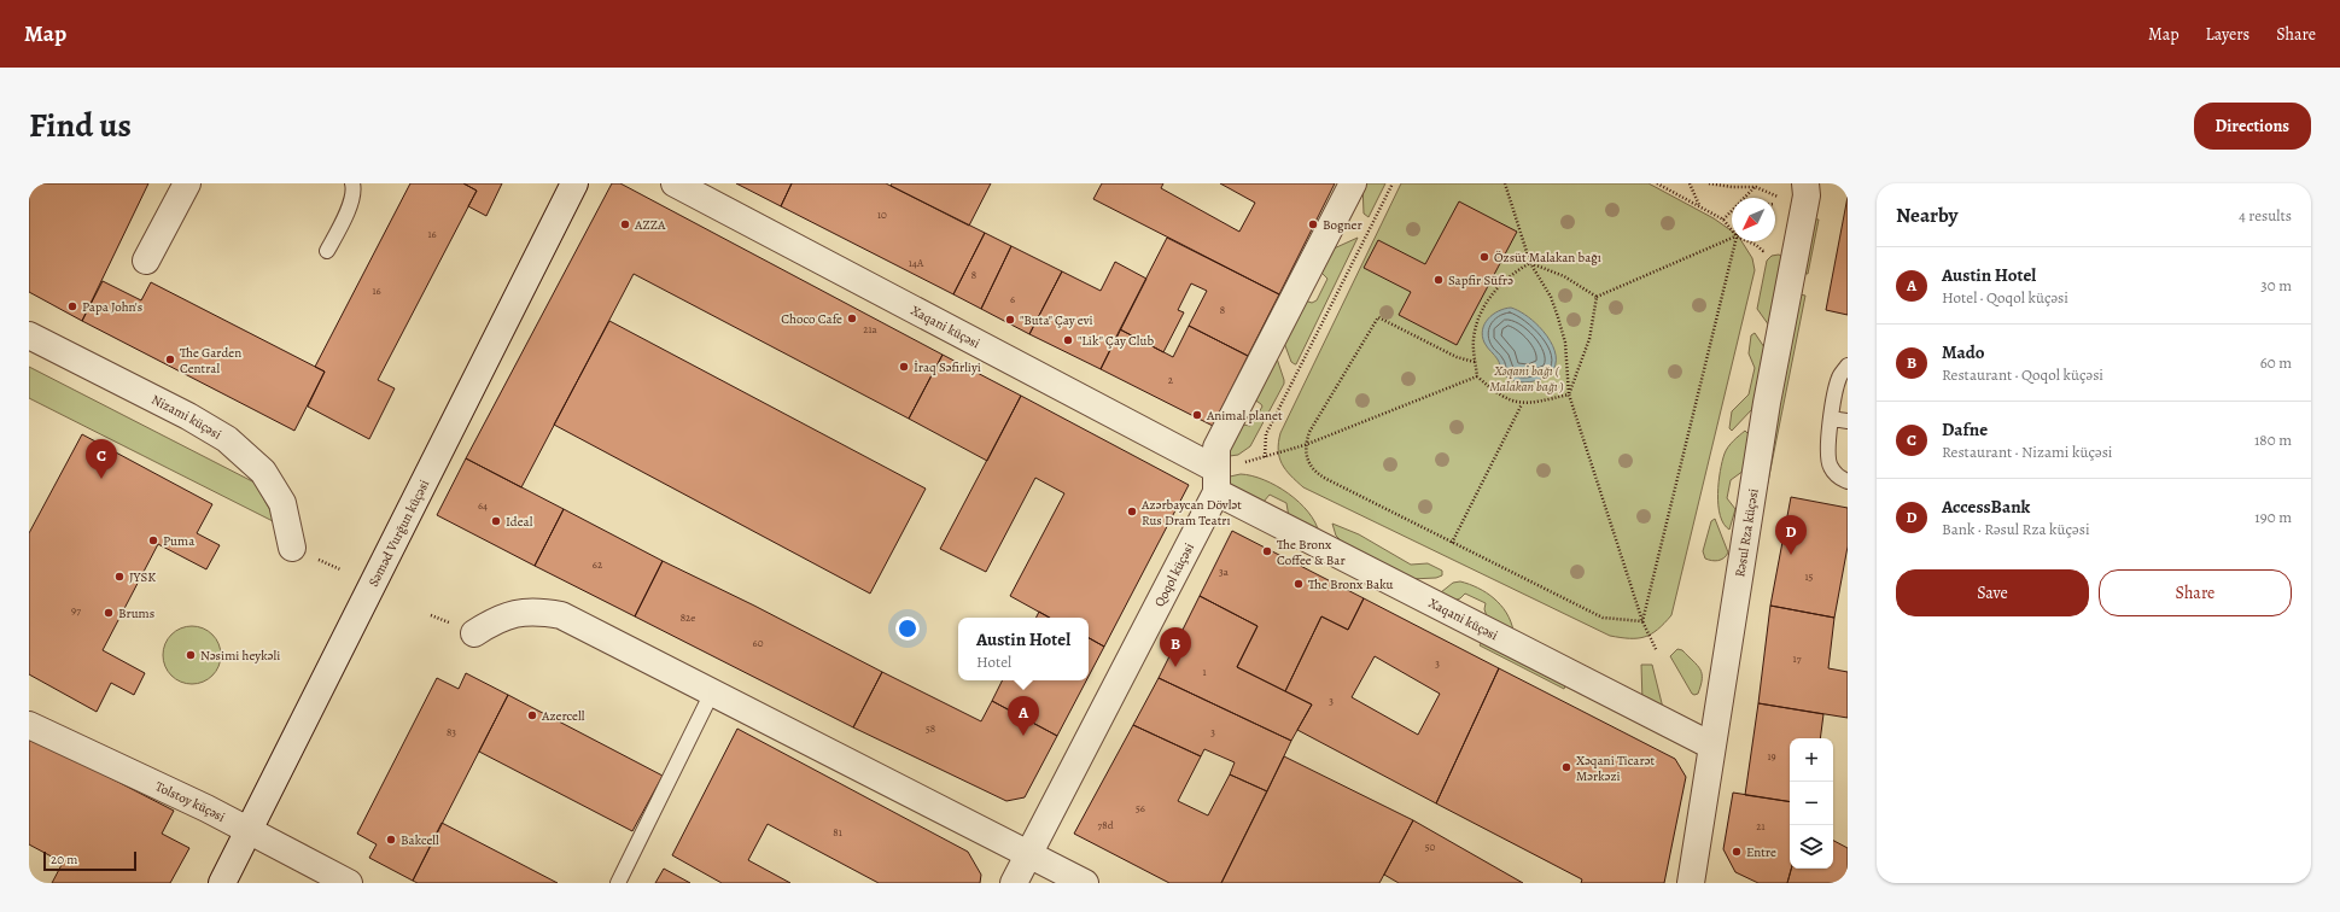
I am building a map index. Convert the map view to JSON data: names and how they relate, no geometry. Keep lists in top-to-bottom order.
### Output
{
  "streets": {
    "street": [
      "Xaqani küçəsi",
      "Nizami küçəsi",
      "Rəsul Rza küçəsi",
      "Səməd Vurğun küçəsi",
      "Qoqol küçəsi",
      "Tolstoy küçəsi"
    ]
  },
  "crossings": [
    ["Xaqani küçəsi", "Rəsul Rza küçəsi"],
    ["Xaqani küçəsi", "Qoqol küçəsi"],
    ["Səməd Vurğun küçəsi", "Tolstoy küçəsi"]
  ],
  "parks": ["Xəqani bağı ( Malakan bağı )"],
  "places": [
    "AZZA",
    "Bogner",
    "Özsüt Malakan bağı",
    "Sapfir Süfrə",
    "Papa John's",
    "Choco Cafe",
    "\"Buta\" Çay evi",
    "\"Lik\" Çay Club",
    "The Garden Central",
    "İraq Səfirliyi",
    "Animal planet",
    "Azərbaycan Dövlət Rus Dram Teatrı",
    "Ideal",
    "Puma",
    "The Bronx Coffee & Bar",
    "JYSK",
    "The Bronx Baku",
    "Brums",
    "Nəsimi heykəli",
    "Azercell",
    "Xəqani Ticarət Mərkəzi",
    "Bakcell",
    "Entre"
  ],
  "house_numbers": [
    "10",
    "16",
    "14A",
    "8",
    "16",
    "6",
    "8",
    "21a",
    "2",
    "64",
    "62",
    "3a",
    "15",
    "97",
    "82e",
    "60",
    "17",
    "3",
    "1",
    "3",
    "58",
    "83",
    "3",
    "19",
    "56",
    "78d",
    "21",
    "81",
    "50"
  ],
  "scale_bar": "20 m",
  "north": "bottom left",
  "page": {
    "header": "Map",
    "nav": ["Map", "Layers", "Share"],
    "title": "Find us",
    "buttons": [
      "Directions",
      ["Save", "Share"]
    ],
    "heading": ["Nearby", "4 results"],
    "list": [
      {
        "mark": "A",
        "name": "Austin Hotel",
        "note": "Hotel · Qoqol küçəsi",
        "value": "30 m"
      },
      {
        "mark": "B",
        "name": "Mado",
        "note": "Restaurant · Qoqol küçəsi",
        "value": "60 m"
      },
      {
        "mark": "C",
        "name": "Dafne",
        "note": "Restaurant · Nizami küçəsi",
        "value": "180 m"
      },
      {
        "mark": "D",
        "name": "AccessBank",
        "note": "Bank · Rəsul Rza küçəsi",
        "value": "190 m"
      }
    ],
    "pins": [
      "C",
      "D",
      "B",
      "A"
    ],
    "popup": ["Austin Hotel", "Hotel"],
    "map_buttons": ["+", "−"],
    "scale": "20 m"
  }
}
